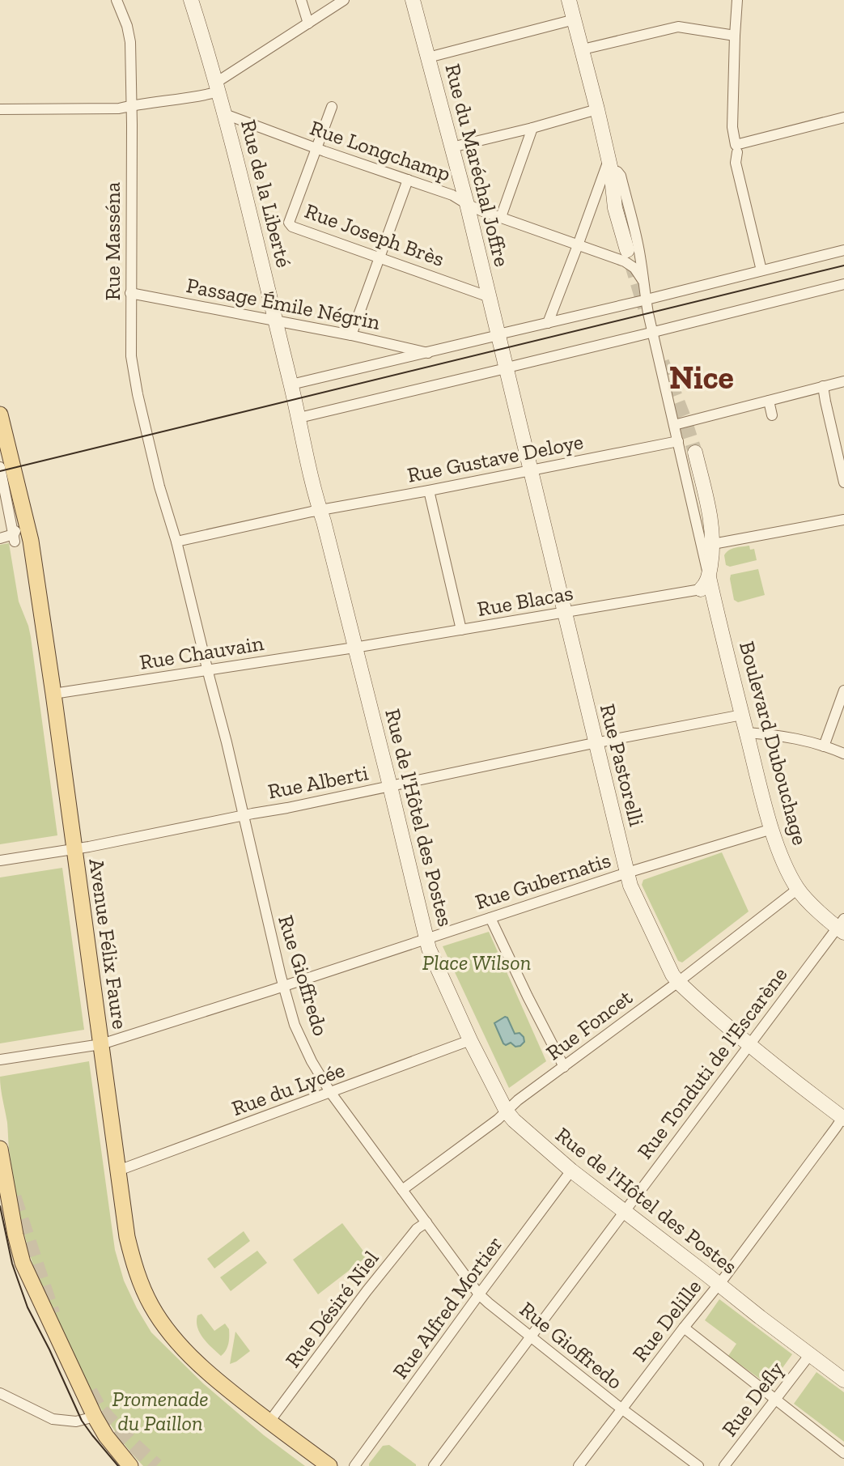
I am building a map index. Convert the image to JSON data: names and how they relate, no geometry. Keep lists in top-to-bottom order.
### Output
{
  "streets": {
    "main road": [
      "Rue du Maréchal Joffre",
      "Rue de la Liberté",
      "Boulevard Dubouchage",
      "Rue Pastorelli",
      "Rue de l'Hôtel des Postes",
      "Avenue Félix Faure"
    ],
    "street": [
      "Rue Longchamp",
      "Rue Joseph Brès",
      "Rue Masséna",
      "Passage Émile Négrin",
      "Rue Gustave Deloye",
      "Rue Blacas",
      "Rue Chauvain",
      "Rue Alberti",
      "Rue Gubernatis",
      "Rue Gioffredo",
      "Rue Foncet",
      "Rue Tonduti de l'Escarène",
      "Rue du Lycée",
      "Rue Alfred Mortier",
      "Rue Désiré Niel",
      "Rue Delille",
      "Rue Defly"
    ]
  },
  "crossings": [
    ["Rue Longchamp", "Rue du Maréchal Joffre"],
    ["Rue Longchamp", "Rue de la Liberté"],
    ["Rue Longchamp", "Rue Joseph Brès"],
    ["Rue Longchamp", "Boulevard Dubouchage"],
    ["Rue du Maréchal Joffre", "Rue Joseph Brès"],
    ["Rue du Maréchal Joffre", "Rue Pastorelli"],
    ["Rue de la Liberté", "Passage Émile Négrin"],
    ["Rue de la Liberté", "Rue de l'Hôtel des Postes"],
    ["Rue Masséna", "Passage Émile Négrin"],
    ["Rue Masséna", "Rue Gioffredo"],
    ["Rue Gustave Deloye", "Boulevard Dubouchage"],
    ["Rue Gustave Deloye", "Rue Pastorelli"],
    ["Rue Gustave Deloye", "Rue de l'Hôtel des Postes"],
    ["Rue Gustave Deloye", "Rue Gioffredo"],
    ["Rue Blacas", "Rue Chauvain"],
    ["Rue Blacas", "Boulevard Dubouchage"],
    ["Rue Blacas", "Rue Pastorelli"],
    ["Rue Blacas", "Rue de l'Hôtel des Postes"],
    ["Rue Chauvain", "Rue de l'Hôtel des Postes"],
    ["Rue Chauvain", "Avenue Félix Faure"],
    ["Rue Chauvain", "Rue Gioffredo"],
    ["Boulevard Dubouchage", "Rue Alberti"],
    ["Boulevard Dubouchage", "Rue Gubernatis"],
    ["Boulevard Dubouchage", "Rue Foncet"],
    ["Boulevard Dubouchage", "Rue Tonduti de l'Escarène"],
    ["Rue Pastorelli", "Rue Alberti"],
    ["Rue Pastorelli", "Rue Gubernatis"],
    ["Rue Pastorelli", "Rue Foncet"],
    ["Rue Pastorelli", "Rue Tonduti de l'Escarène"],
    ["Rue Pastorelli", "Rue Delille"],
    ["Rue Alberti", "Rue de l'Hôtel des Postes"],
    ["Rue Alberti", "Avenue Félix Faure"],
    ["Rue Alberti", "Rue Gioffredo"],
    ["Rue de l'Hôtel des Postes", "Rue Gubernatis"],
    ["Rue de l'Hôtel des Postes", "Rue Foncet"],
    ["Rue de l'Hôtel des Postes", "Rue Tonduti de l'Escarène"],
    ["Rue de l'Hôtel des Postes", "Rue du Lycée"],
    ["Rue de l'Hôtel des Postes", "Rue Alfred Mortier"],
    ["Rue de l'Hôtel des Postes", "Rue Delille"],
    ["Rue de l'Hôtel des Postes", "Rue Defly"],
    ["Rue Gubernatis", "Avenue Félix Faure"],
    ["Rue Gubernatis", "Rue Gioffredo"],
    ["Avenue Félix Faure", "Rue du Lycée"],
    ["Avenue Félix Faure", "Rue Désiré Niel"],
    ["Rue Gioffredo", "Rue Foncet"],
    ["Rue Gioffredo", "Rue Tonduti de l'Escarène"],
    ["Rue Gioffredo", "Rue du Lycée"],
    ["Rue Gioffredo", "Rue Alfred Mortier"],
    ["Rue Gioffredo", "Rue Désiré Niel"],
    ["Rue Gioffredo", "Rue Delille"]
  ],
  "districts": ["Nice"],
  "parks": ["Place Wilson", "Promenade du Paillon"]
}
